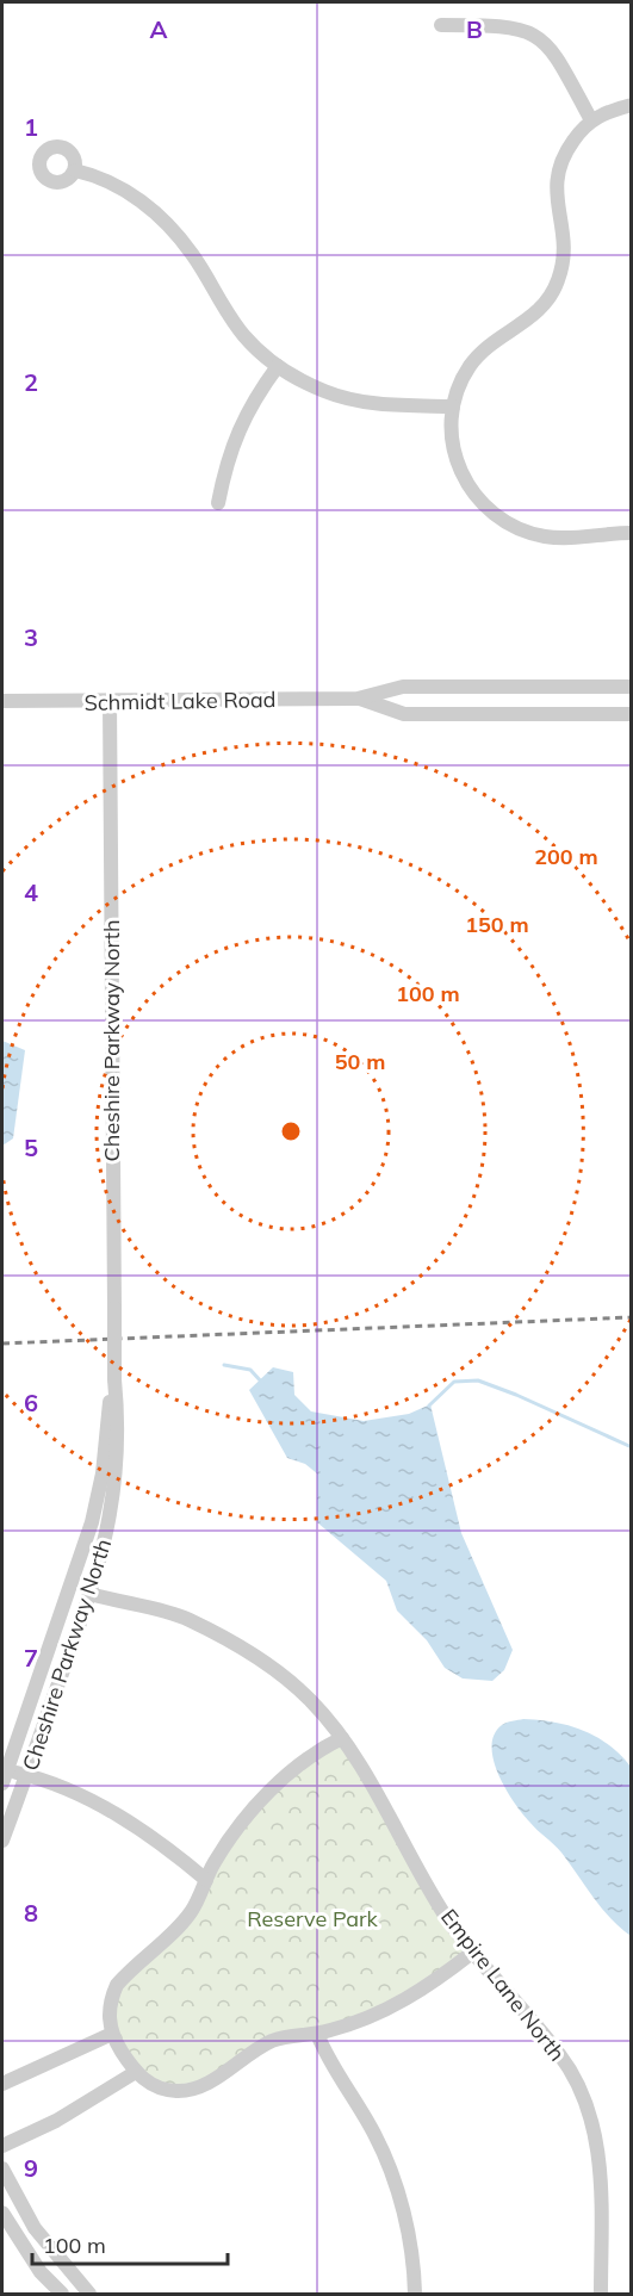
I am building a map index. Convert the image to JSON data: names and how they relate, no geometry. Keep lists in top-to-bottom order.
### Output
{
  "streets": {
    "street": ["Schmidt Lake Road", "Cheshire Parkway North", "Empire Lane North"]
  },
  "crossings": [
    ["Schmidt Lake Road", "Cheshire Parkway North"],
    ["Cheshire Parkway North", "Empire Lane North"]
  ],
  "parks": ["Reserve Park"],
  "scale_bar": "100 m",
  "grid": {
    "columns": ["A", "B"],
    "rows": [
      "1",
      "2",
      "3",
      "4",
      "5",
      "6",
      "7",
      "8",
      "9"
    ]
  },
  "rings": [
    "200 m",
    "150 m",
    "100 m",
    "50 m"
  ]
}
